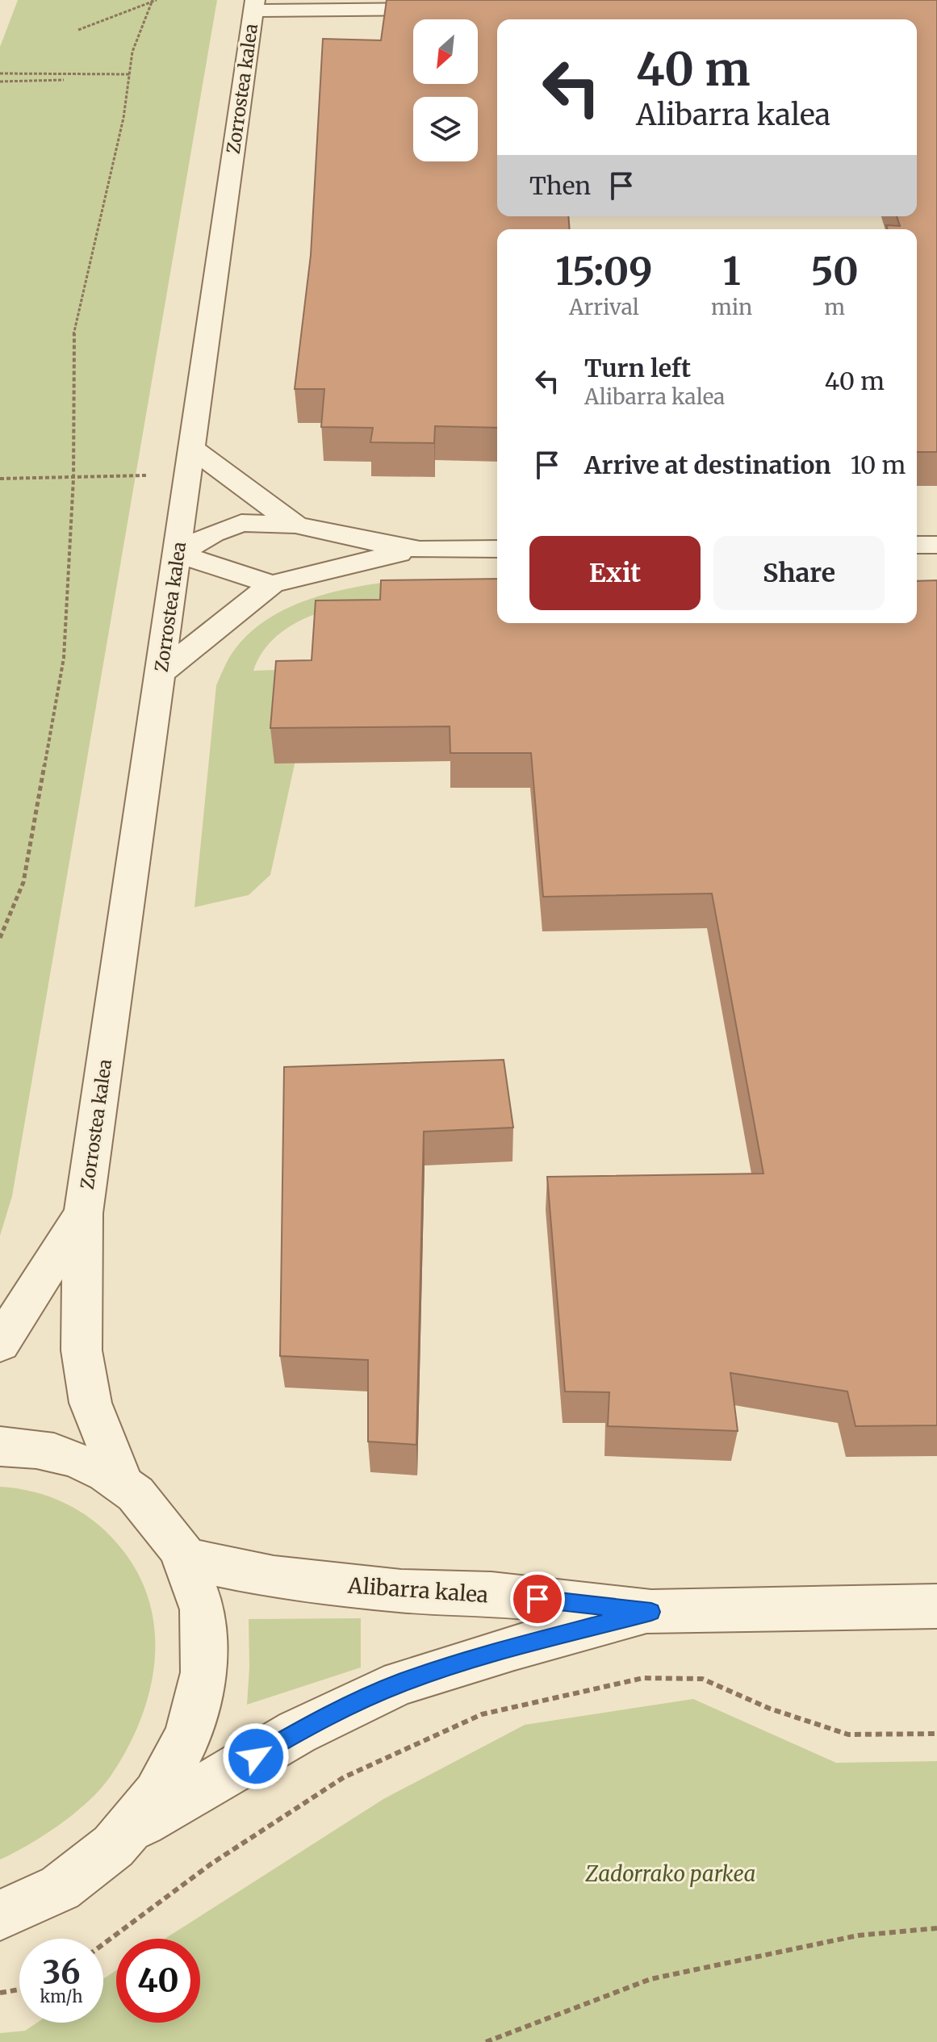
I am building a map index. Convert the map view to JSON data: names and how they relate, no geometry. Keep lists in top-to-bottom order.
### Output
{
  "streets": {
    "street": ["Zorrostea kalea", "Alibarra kalea"]
  },
  "parks": ["Zadorrako parkea"],
  "north": "bottom left",
  "page": {
    "turn": ["40 m", "Alibarra kalea"],
    "then": "Then",
    "eta": [
      "15:09",
      "Arrival",
      "1",
      "min",
      "50",
      "m"
    ],
    "list": [
      {
        "name": "Turn left",
        "note": "Alibarra kalea",
        "value": "40 m"
      },
      {
        "name": "Arrive at destination",
        "value": "10 m"
      }
    ],
    "buttons": ["Exit", "Share"],
    "speed": "36 km/h",
    "limit": "40"
  }
}
